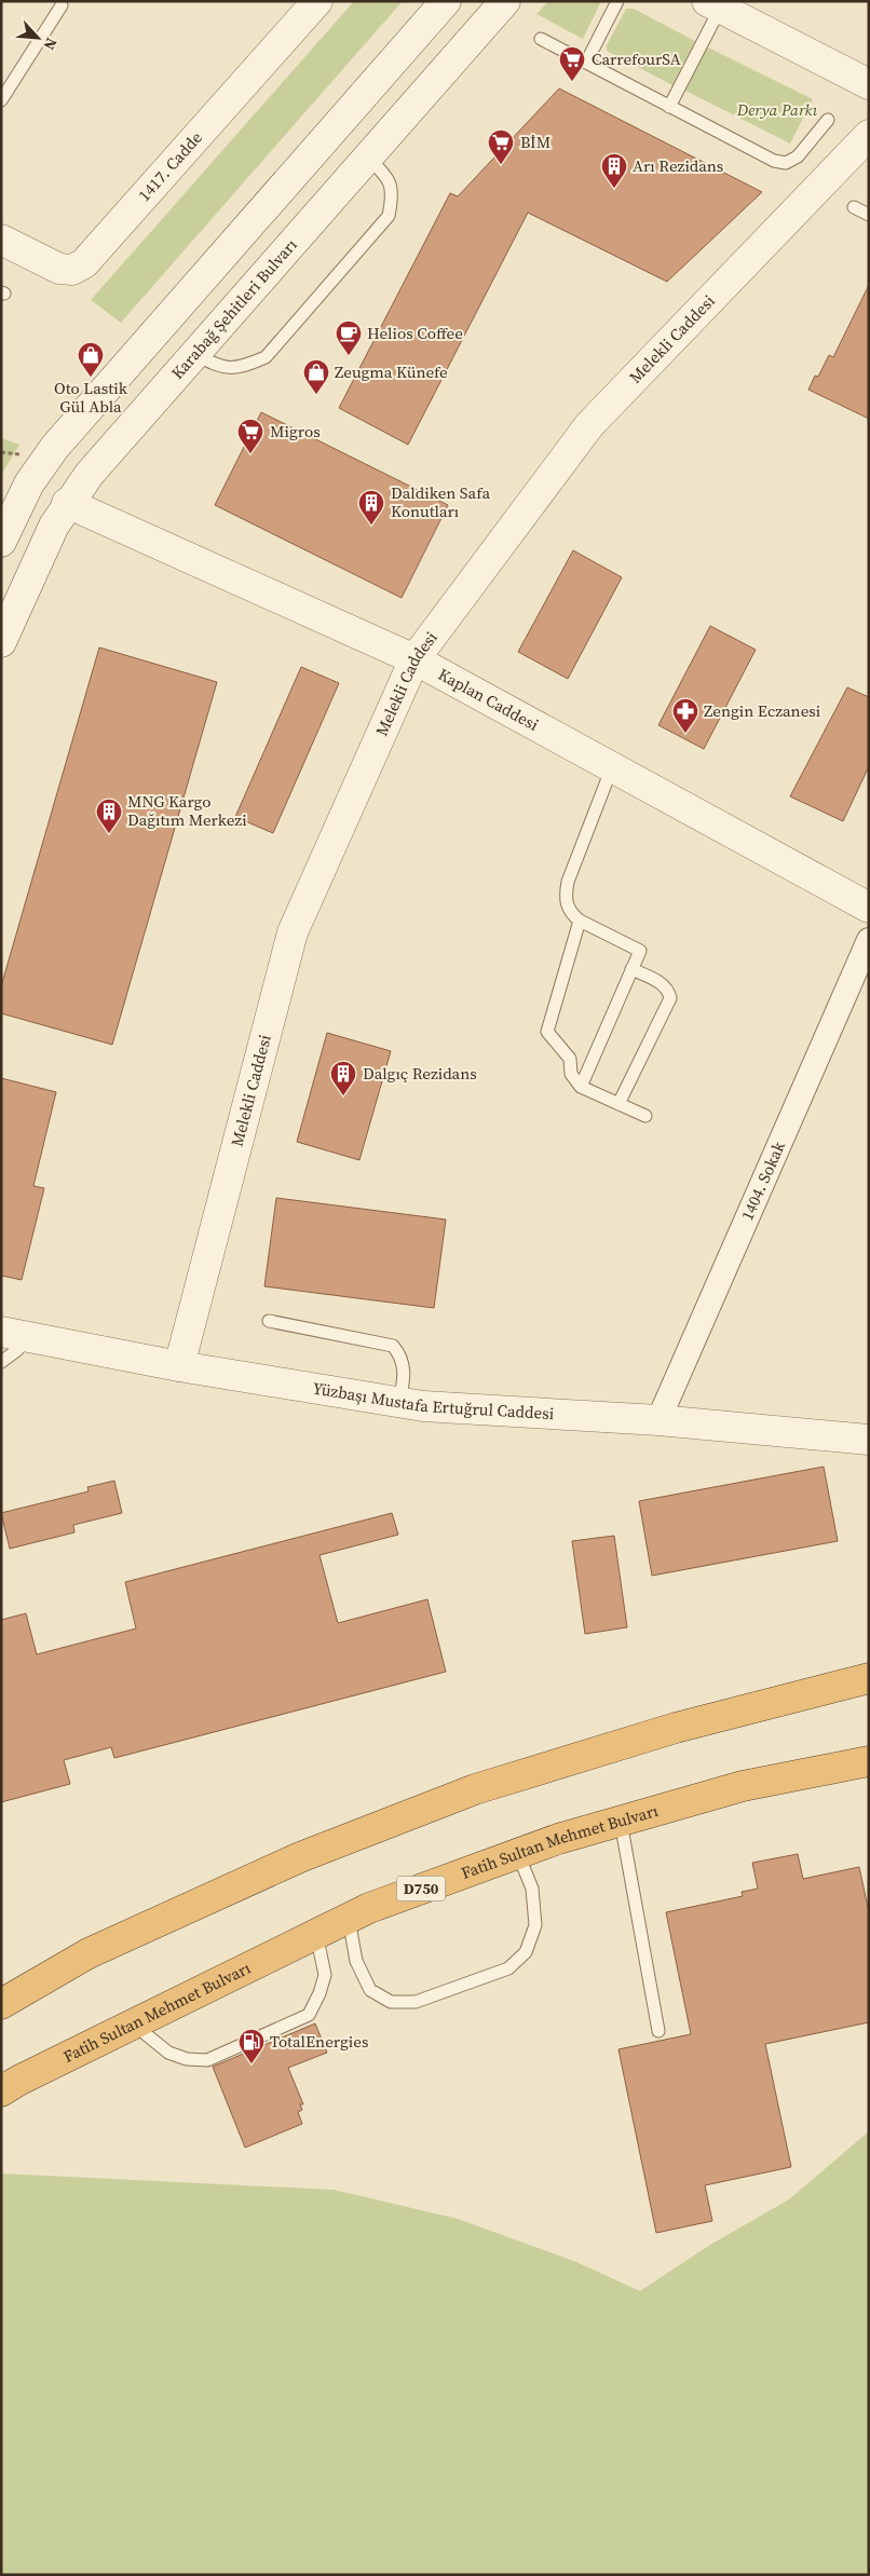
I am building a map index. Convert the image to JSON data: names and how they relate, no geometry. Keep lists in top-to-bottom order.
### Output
{
  "streets": {
    "highway": ["Fatih Sultan Mehmet Bulvarı", "D750"],
    "street": [
      "1417. Cadde",
      "Karabağ Şehitleri Bulvarı",
      "Melekli Caddesi",
      "Kaplan Caddesi",
      "1404. Sokak",
      "Yüzbaşı Mustafa Ertuğrul Caddesi"
    ]
  },
  "crossings": [
    ["Karabağ Şehitleri Bulvarı", "Kaplan Caddesi"],
    ["Melekli Caddesi", "Kaplan Caddesi"],
    ["Melekli Caddesi", "Yüzbaşı Mustafa Ertuğrul Caddesi"],
    ["1404. Sokak", "Yüzbaşı Mustafa Ertuğrul Caddesi"]
  ],
  "parks": ["Derya Parkı"],
  "places": {
    "supermarket": ["CarrefourSA", "BİM", "Migros"],
    "building": [
      "Arı Rezidans",
      "Daldiken Safa Konutları",
      "MNG Kargo Dağıtım Merkezi",
      "Dalgıç Rezidans"
    ],
    "cafe": ["Helios Coffee"],
    "shop": ["Oto Lastik Gül Abla", "Zeugma Künefe"],
    "pharmacy": ["Zengin Eczanesi"],
    "fuel station": ["TotalEnergies"]
  },
  "north": "bottom right"
}
